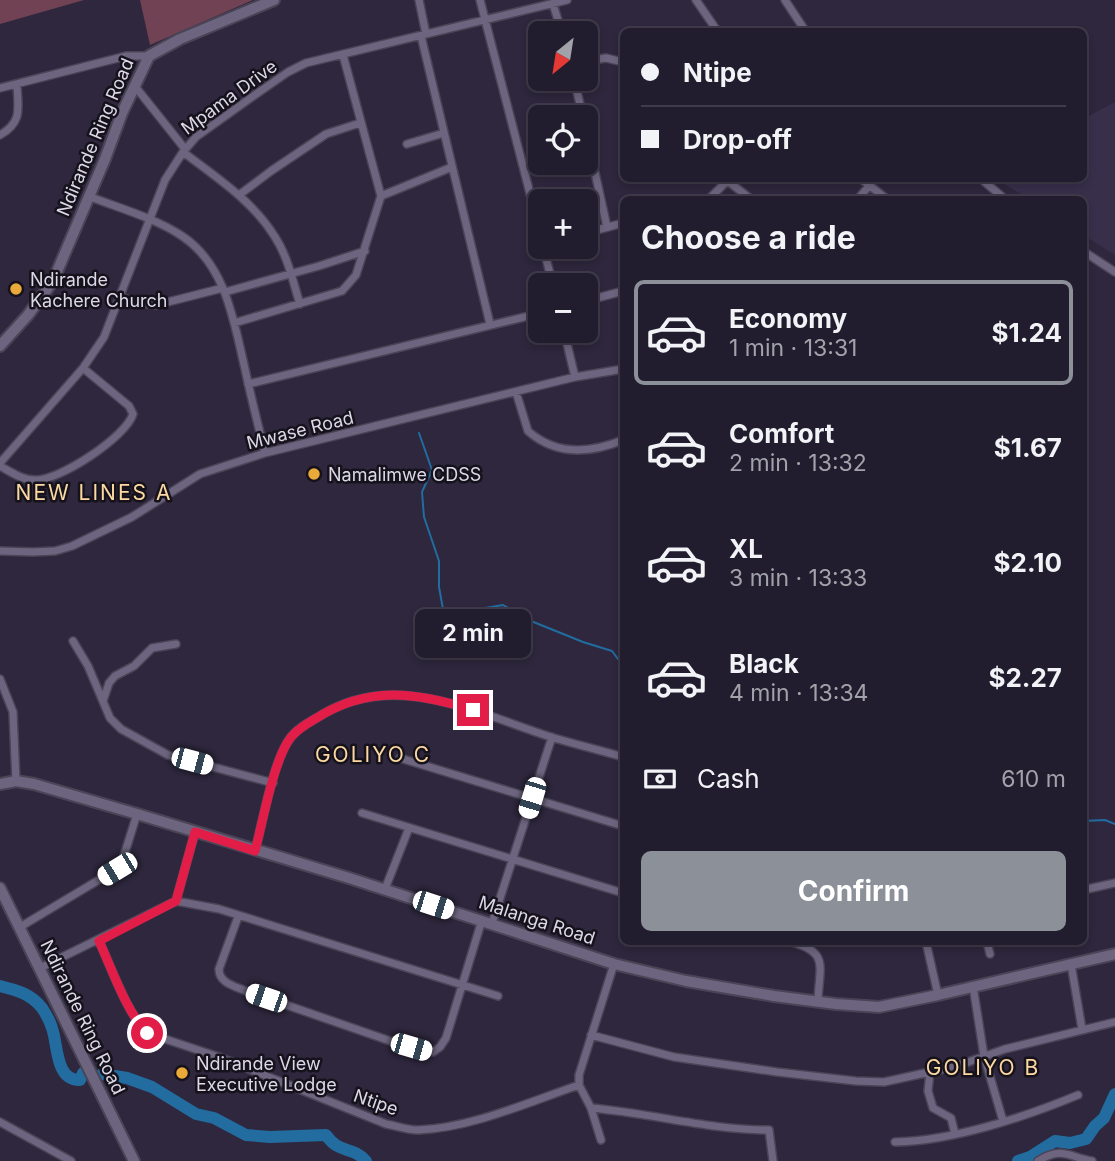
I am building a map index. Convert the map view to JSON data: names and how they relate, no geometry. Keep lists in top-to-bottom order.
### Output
{
  "streets": {
    "street": [
      "Mpama Drive",
      "Ndirande Ring Road",
      "Mwase Road",
      "Malanga Road",
      "Ntipe"
    ]
  },
  "districts": ["NEW LINES A", "GOLIYO C", "GOLIYO B"],
  "places": ["Ndirande Kachere Church", "Namalimwe CDSS", "Ndirande View Executive Lodge"],
  "north": "bottom left",
  "page": {
    "map_buttons": ["+", "−"],
    "banner": ["Ntipe", "Drop-off"],
    "heading": "Choose a ride",
    "list": [
      {
        "name": "Economy",
        "note": "1 min · 13:31",
        "value": "$1.24"
      },
      {
        "name": "Comfort",
        "note": "2 min · 13:32",
        "value": "$1.67"
      },
      {
        "name": "XL",
        "note": "3 min · 13:33",
        "value": "$2.10"
      },
      {
        "name": "Black",
        "note": "4 min · 13:34",
        "value": "$2.27"
      }
    ],
    "bubble": "2 min",
    "pay": ["Cash", "610 m"],
    "buttons": "Confirm"
  }
}
